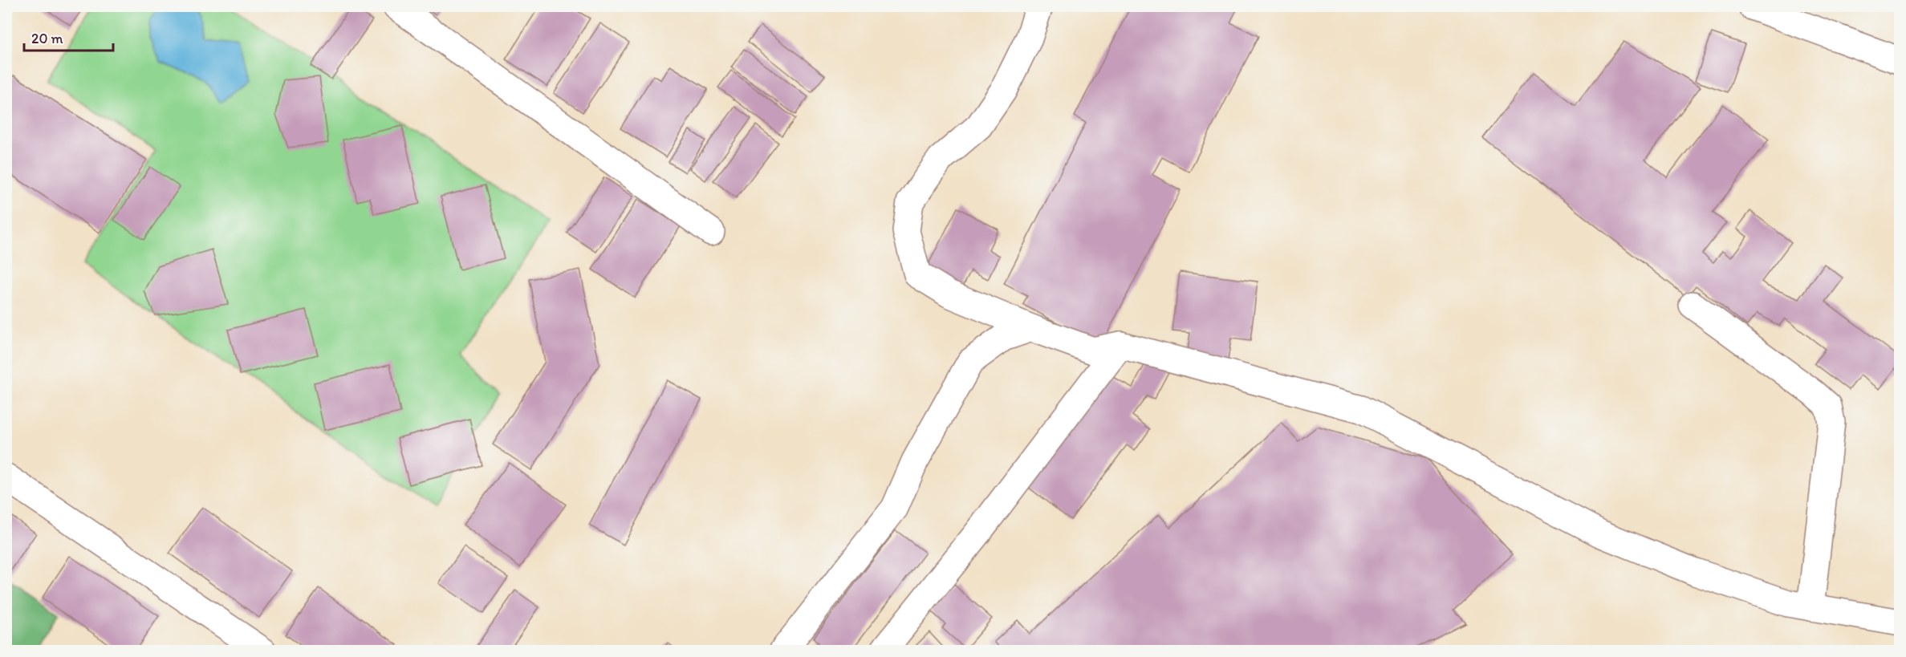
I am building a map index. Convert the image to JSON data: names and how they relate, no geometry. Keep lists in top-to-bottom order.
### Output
{
  "scale_bar": "20 m"
}
